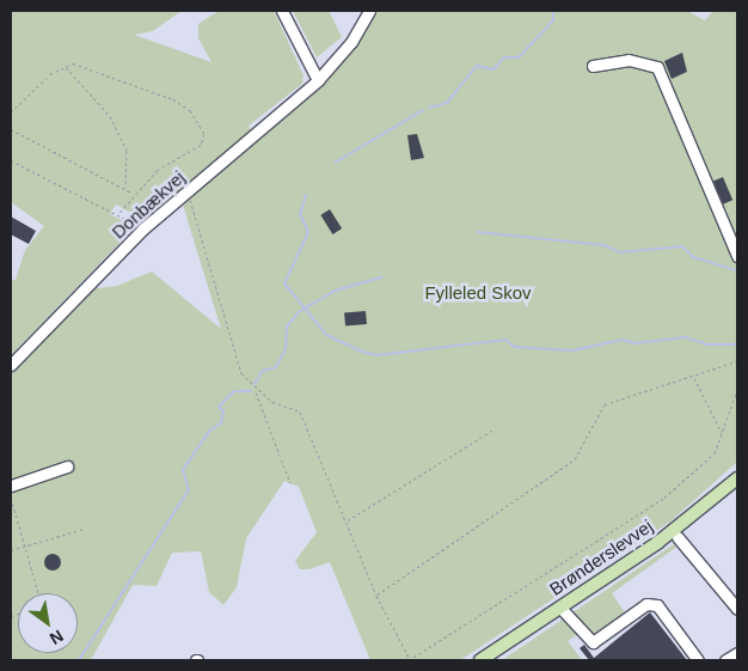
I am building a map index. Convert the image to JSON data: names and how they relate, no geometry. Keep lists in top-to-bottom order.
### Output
{
  "streets": {
    "main road": ["Brønderslevvej"],
    "street": ["Donbækvej"]
  },
  "parks": ["Fylleled Skov"],
  "north": "bottom right"
}
